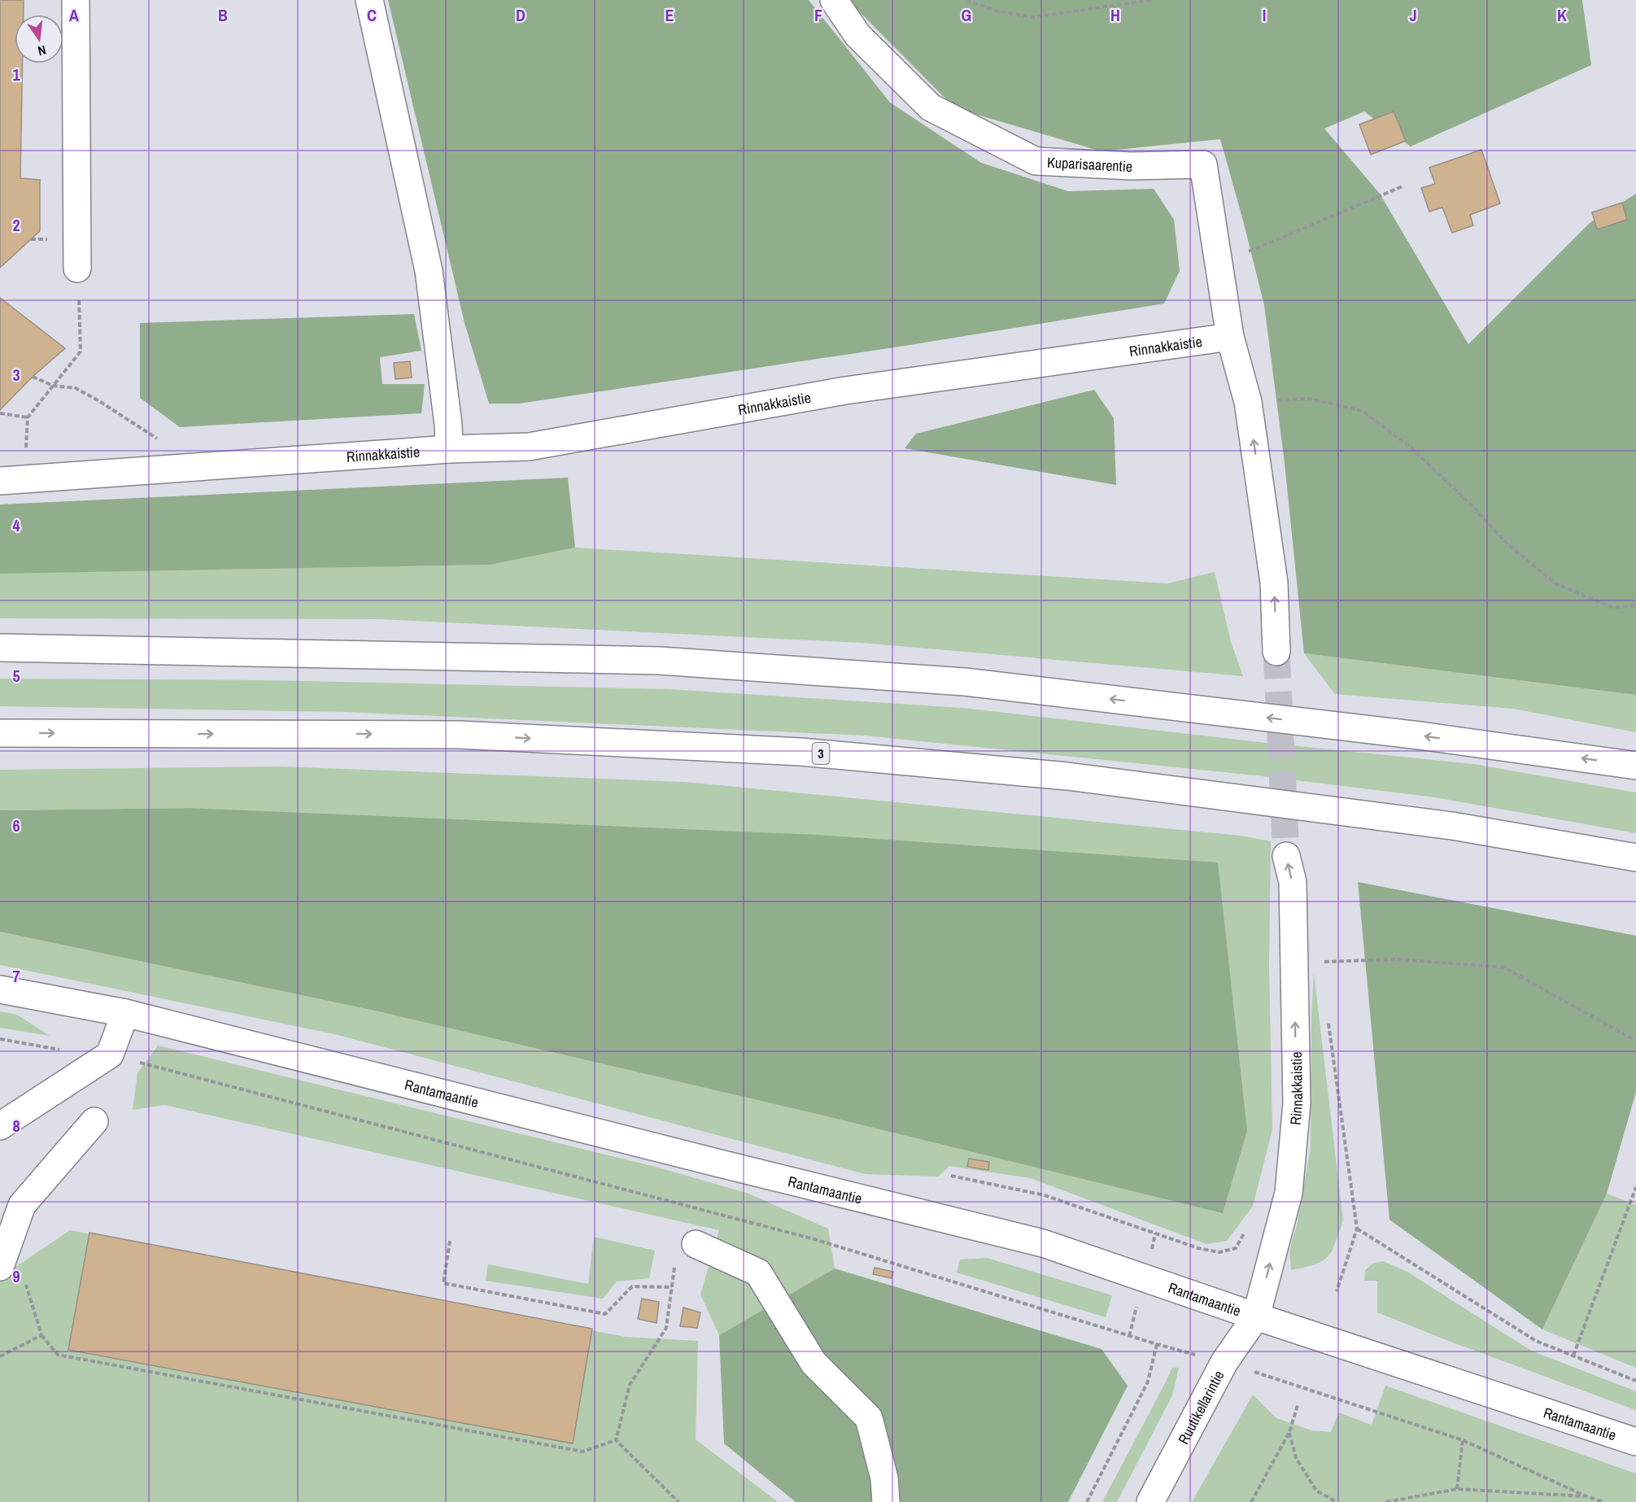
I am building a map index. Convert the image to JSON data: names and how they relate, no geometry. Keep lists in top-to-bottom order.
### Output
{
  "streets": {
    "main road": [
      "Kuparisaarentie",
      "Rinnakkaistie",
      "3",
      "Rantamaantie",
      "Ruutikellarintie"
    ]
  },
  "crossings": [
    ["Kuparisaarentie", "Rinnakkaistie"],
    ["Rinnakkaistie", "Rantamaantie"],
    ["Rinnakkaistie", "Ruutikellarintie"],
    ["Rantamaantie", "Ruutikellarintie"]
  ],
  "north": "bottom",
  "grid": {
    "columns": [
      "A",
      "B",
      "C",
      "D",
      "E",
      "F",
      "G",
      "H",
      "I",
      "J",
      "K"
    ],
    "rows": [
      "1",
      "2",
      "3",
      "4",
      "5",
      "6",
      "7",
      "8",
      "9"
    ]
  }
}
